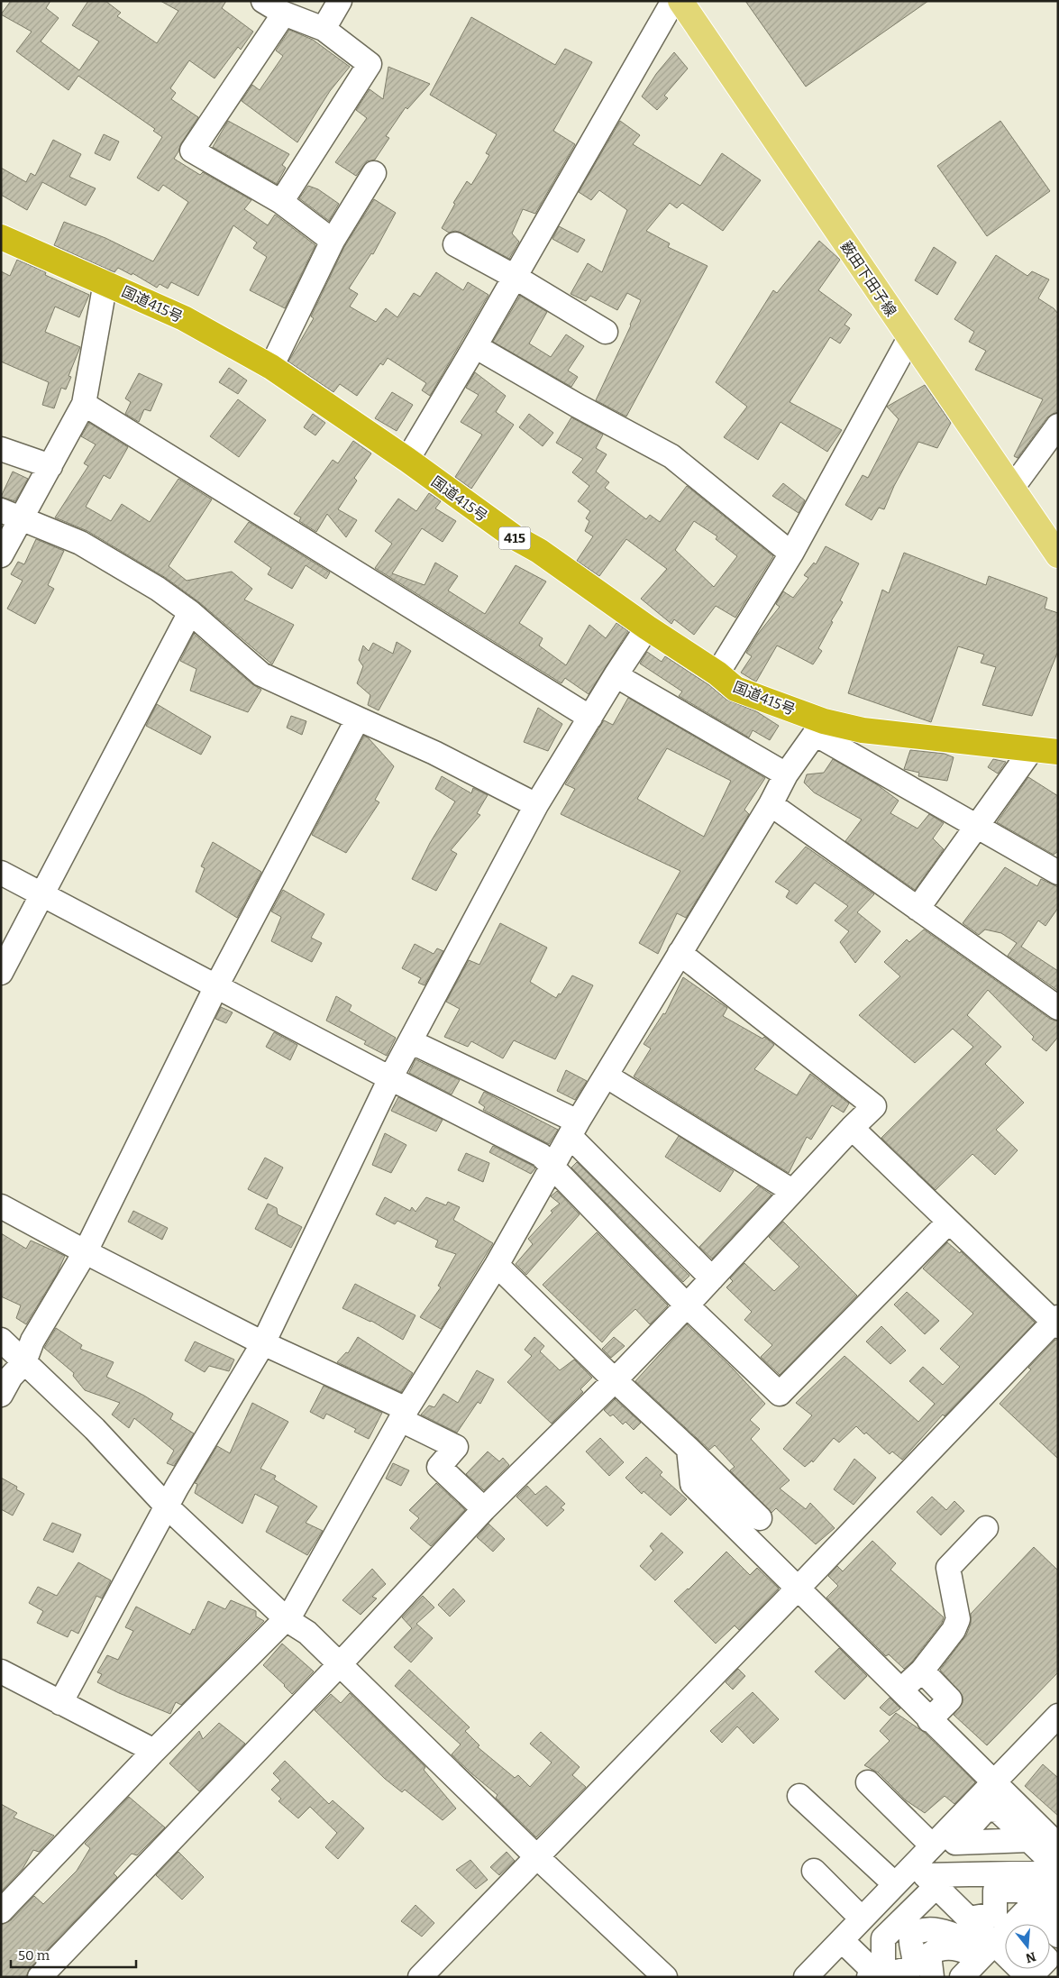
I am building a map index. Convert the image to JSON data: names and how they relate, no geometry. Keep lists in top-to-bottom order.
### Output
{
  "streets": {
    "highway": ["国道415号", "415"],
    "main road": ["薮田下田子線"]
  },
  "scale_bar": "50 m",
  "north": "bottom"
}
